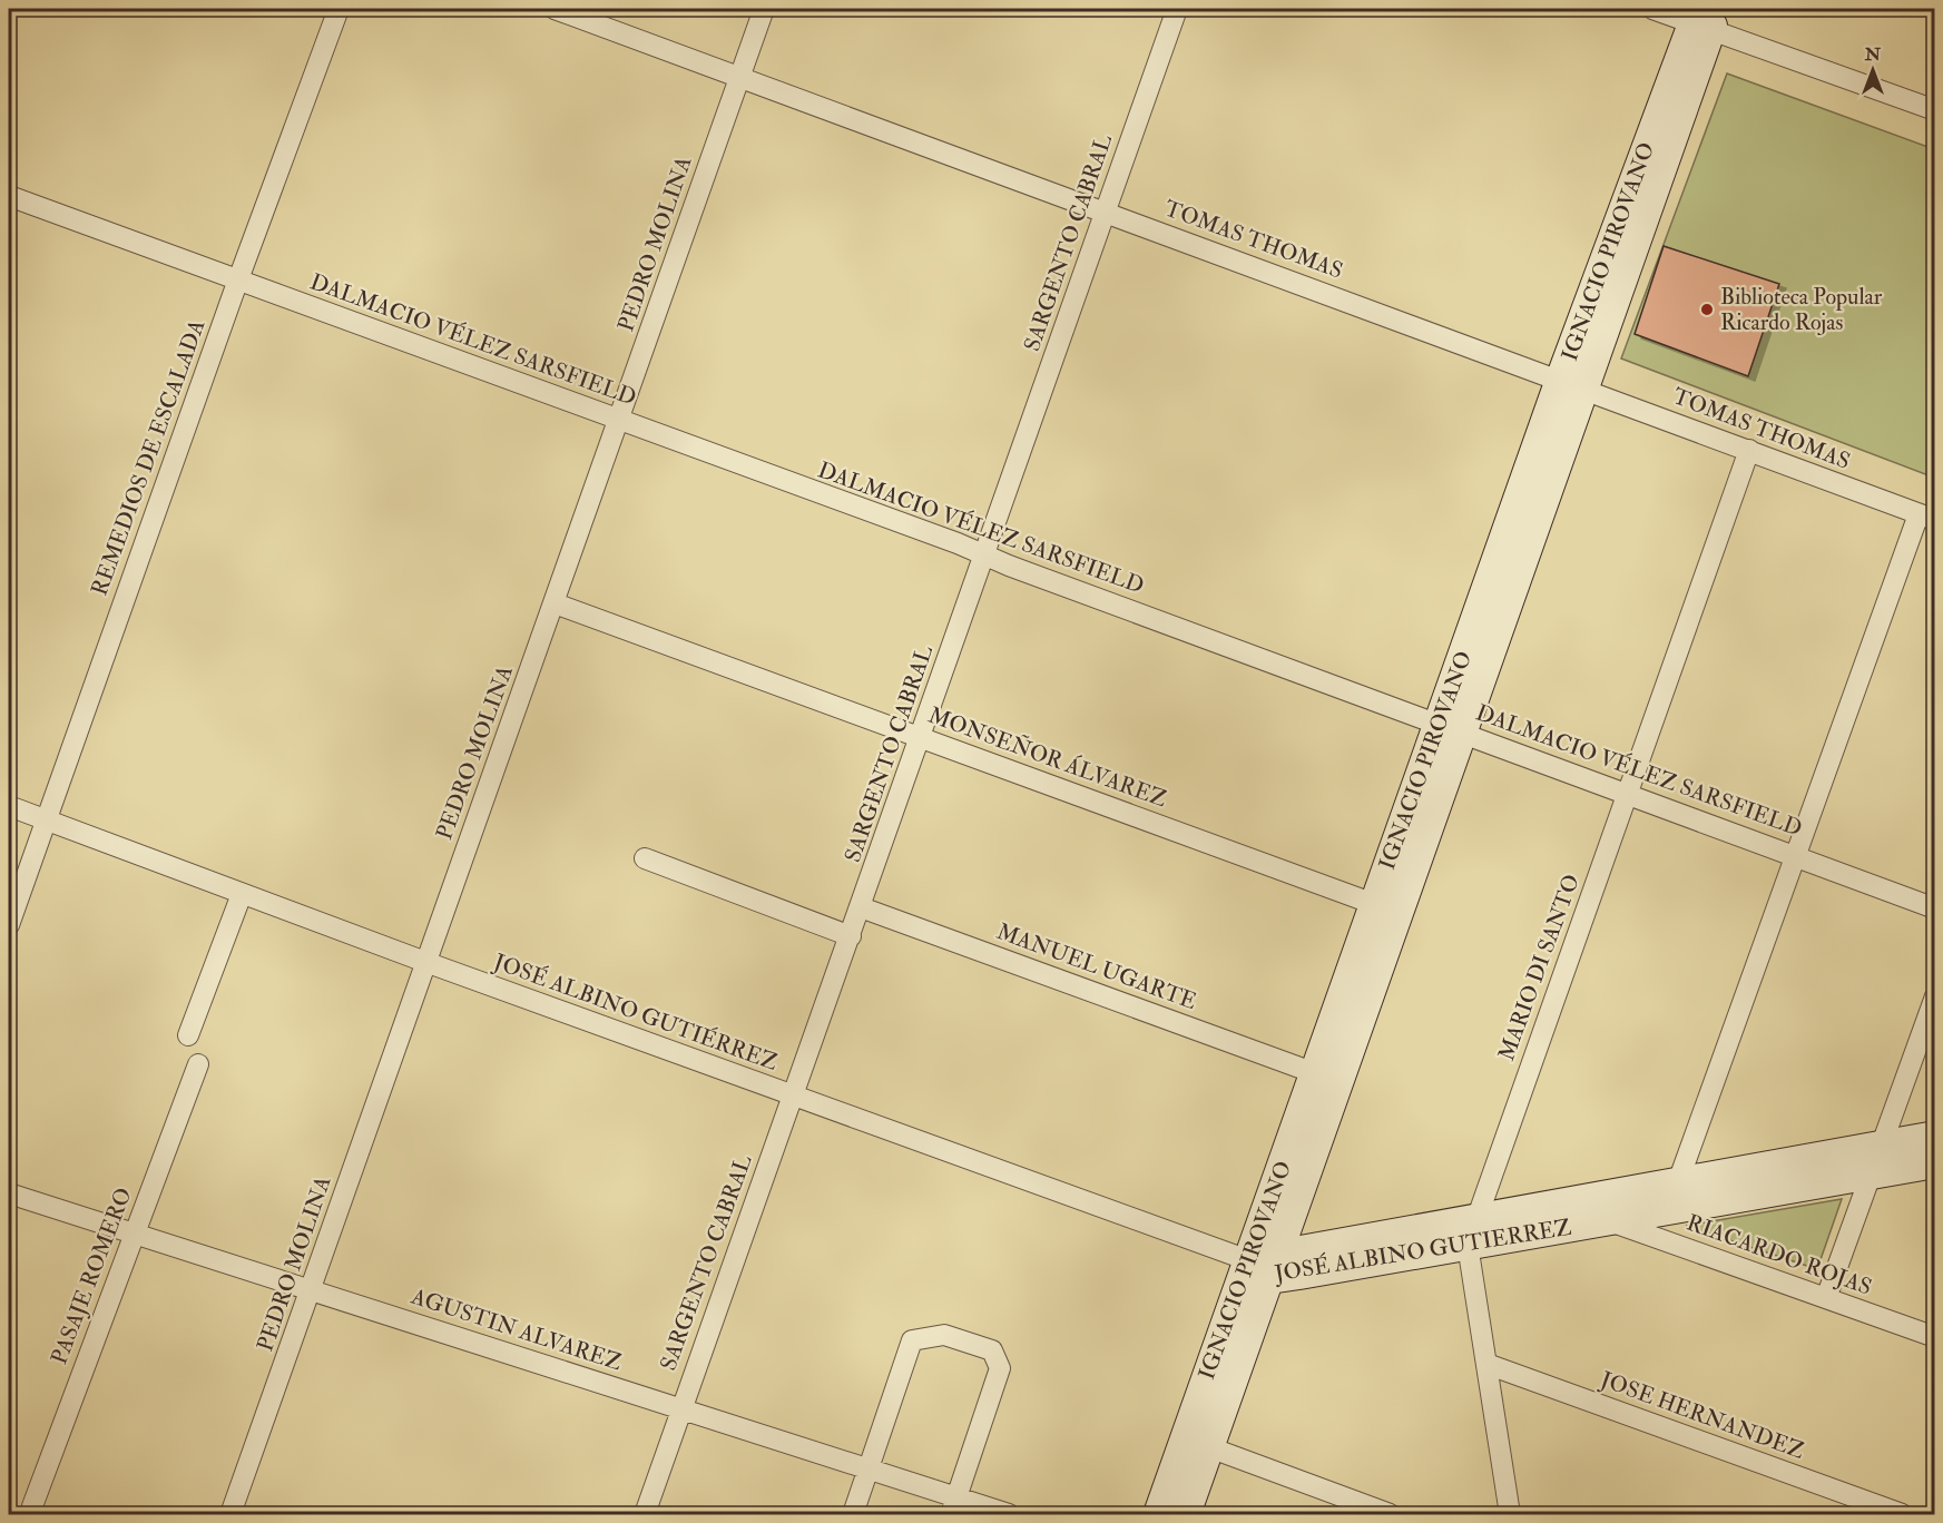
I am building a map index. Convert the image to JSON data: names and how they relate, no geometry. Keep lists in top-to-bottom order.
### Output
{
  "streets": {
    "street": [
      "TOMAS THOMAS",
      "SARGENTO CABRAL",
      "PEDRO MOLINA",
      "IGNACIO PIROVANO",
      "DALMACIO VÉLEZ SARSFIELD",
      "REMEDIOS DE ESCALADA",
      "MONSEÑOR ÁLVAREZ",
      "MANUEL UGARTE",
      "MARIO DI SANTO",
      "JOSÉ ALBINO GUTIÉRREZ",
      "JOSÉ ALBINO GUTIERREZ",
      "RIACARDO ROJAS",
      "PASAJE ROMERO",
      "AGUSTIN ALVAREZ",
      "JOSE HERNANDEZ"
    ]
  },
  "crossings": [
    ["TOMAS THOMAS", "SARGENTO CABRAL"],
    ["TOMAS THOMAS", "PEDRO MOLINA"],
    ["TOMAS THOMAS", "IGNACIO PIROVANO"],
    ["TOMAS THOMAS", "MARIO DI SANTO"],
    ["SARGENTO CABRAL", "DALMACIO VÉLEZ SARSFIELD"],
    ["SARGENTO CABRAL", "MONSEÑOR ÁLVAREZ"],
    ["SARGENTO CABRAL", "MANUEL UGARTE"],
    ["SARGENTO CABRAL", "JOSÉ ALBINO GUTIÉRREZ"],
    ["SARGENTO CABRAL", "AGUSTIN ALVAREZ"],
    ["PEDRO MOLINA", "DALMACIO VÉLEZ SARSFIELD"],
    ["PEDRO MOLINA", "MONSEÑOR ÁLVAREZ"],
    ["PEDRO MOLINA", "JOSÉ ALBINO GUTIÉRREZ"],
    ["PEDRO MOLINA", "AGUSTIN ALVAREZ"],
    ["IGNACIO PIROVANO", "DALMACIO VÉLEZ SARSFIELD"],
    ["IGNACIO PIROVANO", "MONSEÑOR ÁLVAREZ"],
    ["IGNACIO PIROVANO", "MANUEL UGARTE"],
    ["IGNACIO PIROVANO", "JOSÉ ALBINO GUTIÉRREZ"],
    ["IGNACIO PIROVANO", "JOSÉ ALBINO GUTIERREZ"],
    ["DALMACIO VÉLEZ SARSFIELD", "REMEDIOS DE ESCALADA"],
    ["DALMACIO VÉLEZ SARSFIELD", "MARIO DI SANTO"],
    ["REMEDIOS DE ESCALADA", "JOSÉ ALBINO GUTIÉRREZ"],
    ["MARIO DI SANTO", "JOSÉ ALBINO GUTIERREZ"],
    ["MARIO DI SANTO", "JOSE HERNANDEZ"],
    ["JOSÉ ALBINO GUTIÉRREZ", "JOSÉ ALBINO GUTIERREZ"],
    ["JOSÉ ALBINO GUTIERREZ", "RIACARDO ROJAS"],
    ["PASAJE ROMERO", "AGUSTIN ALVAREZ"]
  ],
  "places": ["Biblioteca Popular Ricardo Rojas"],
  "north": "top"
}
